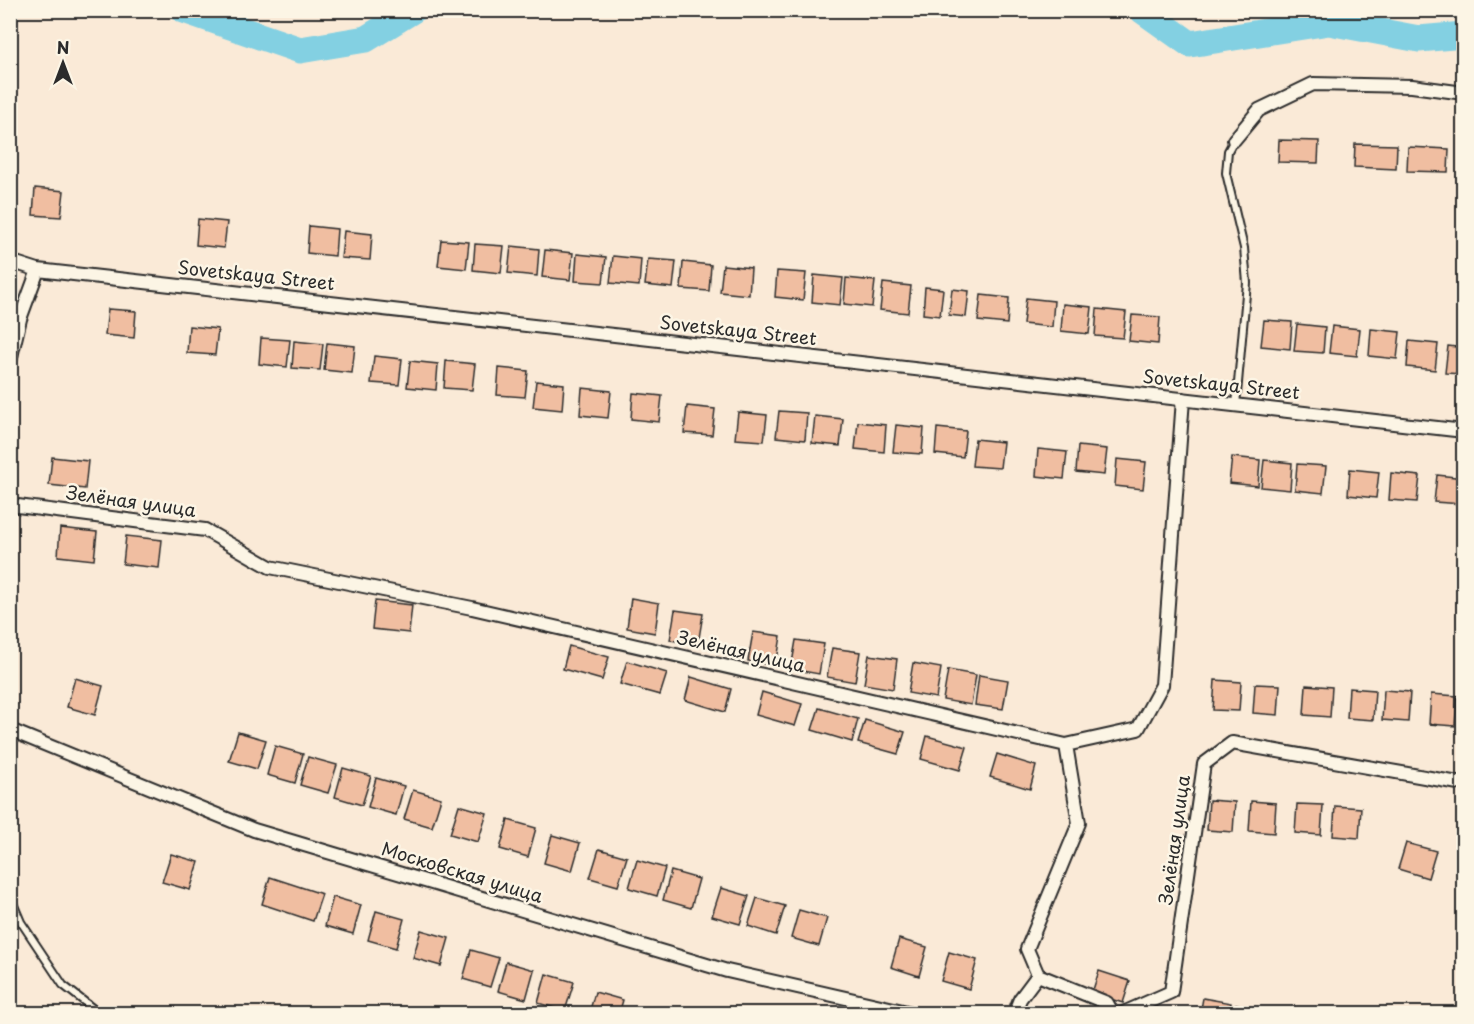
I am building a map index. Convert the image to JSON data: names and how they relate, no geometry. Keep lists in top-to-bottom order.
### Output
{
  "streets": {
    "street": ["Sovetskaya Street", "Зелёная улица", "Московская улица"]
  },
  "crossings": [
    ["Sovetskaya Street", "Зелёная улица"]
  ],
  "north": "top"
}
